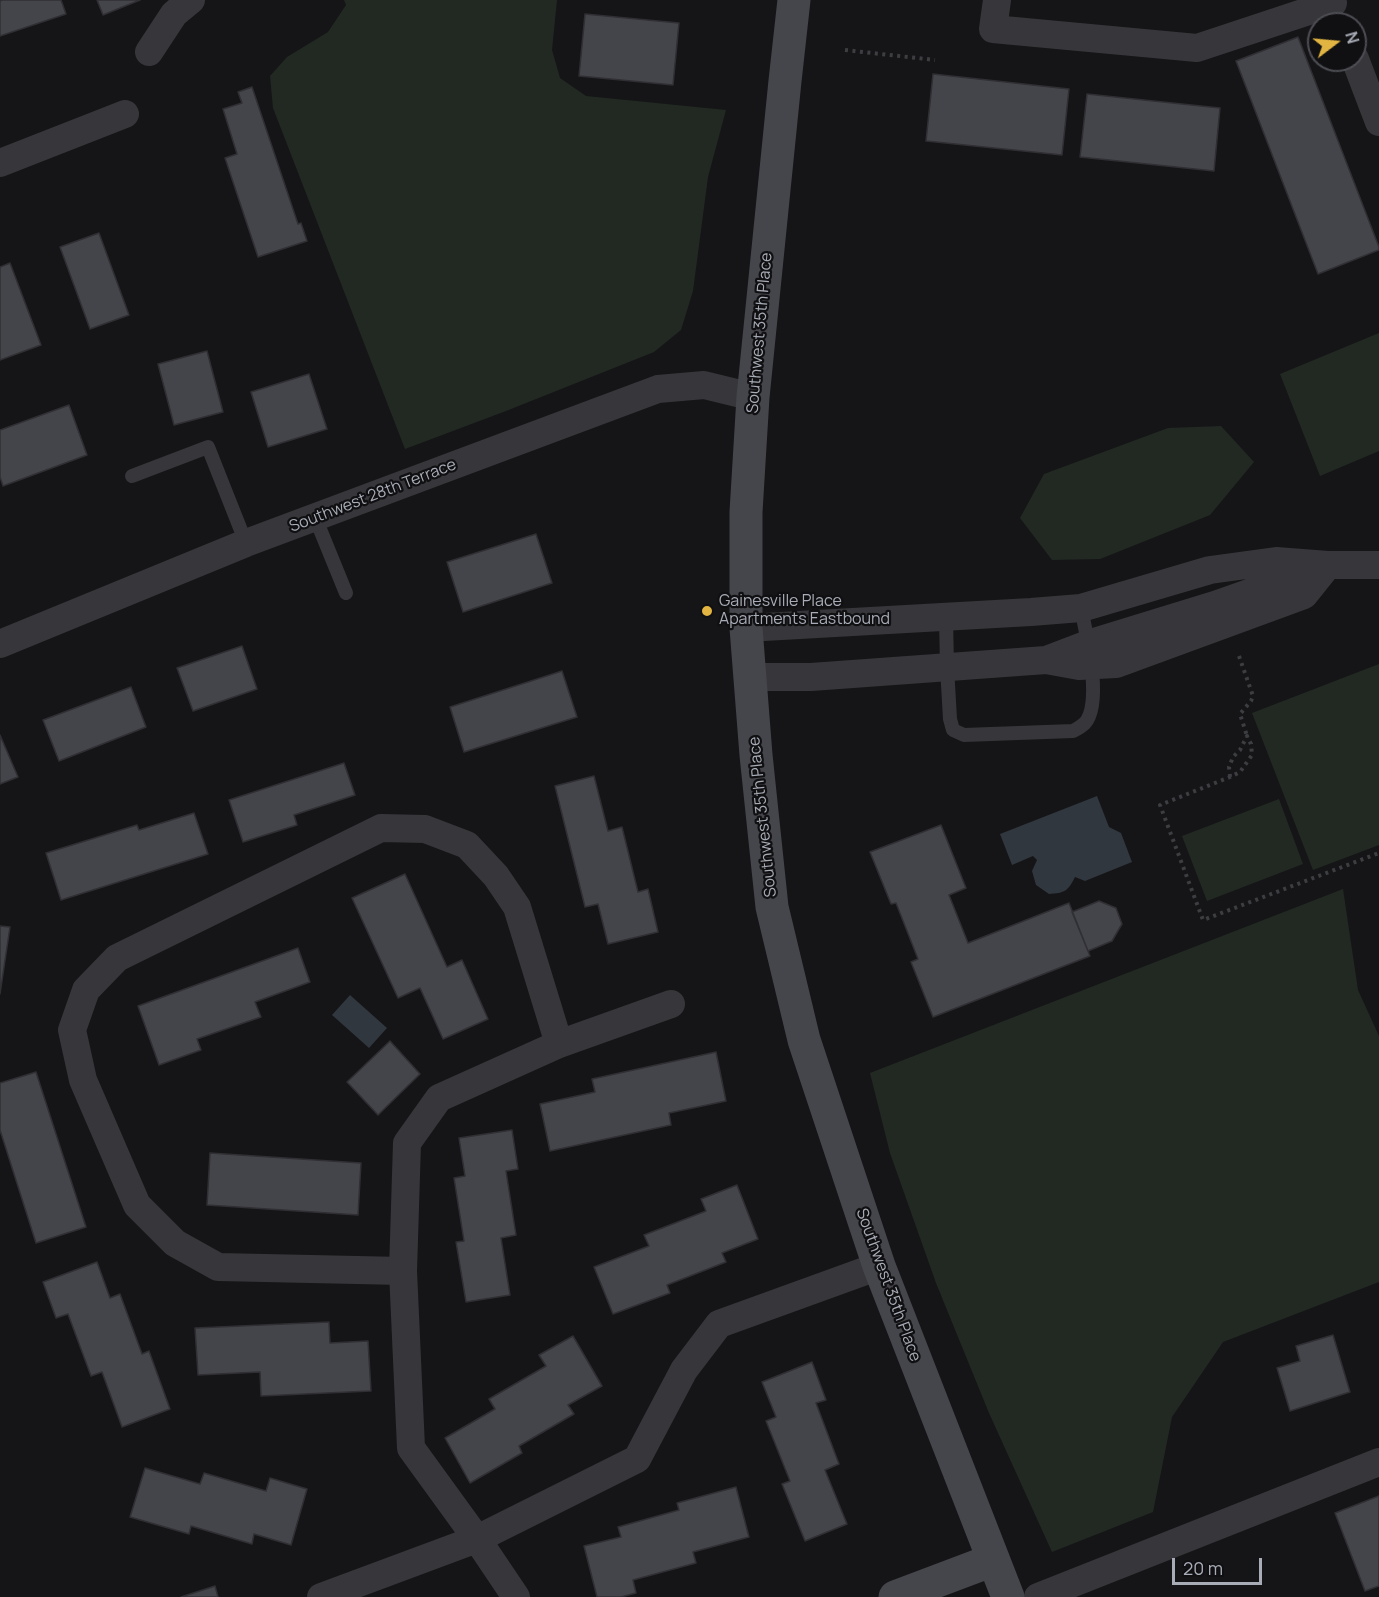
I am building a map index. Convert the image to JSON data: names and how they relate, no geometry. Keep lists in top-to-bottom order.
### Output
{
  "streets": {
    "street": ["Southwest 35th Place", "Southwest 28th Terrace"]
  },
  "crossings": [
    ["Southwest 35th Place", "Southwest 28th Terrace"]
  ],
  "places": ["Gainesville Place Apartments Eastbound"],
  "scale_bar": "20 m",
  "north": "right"
}
